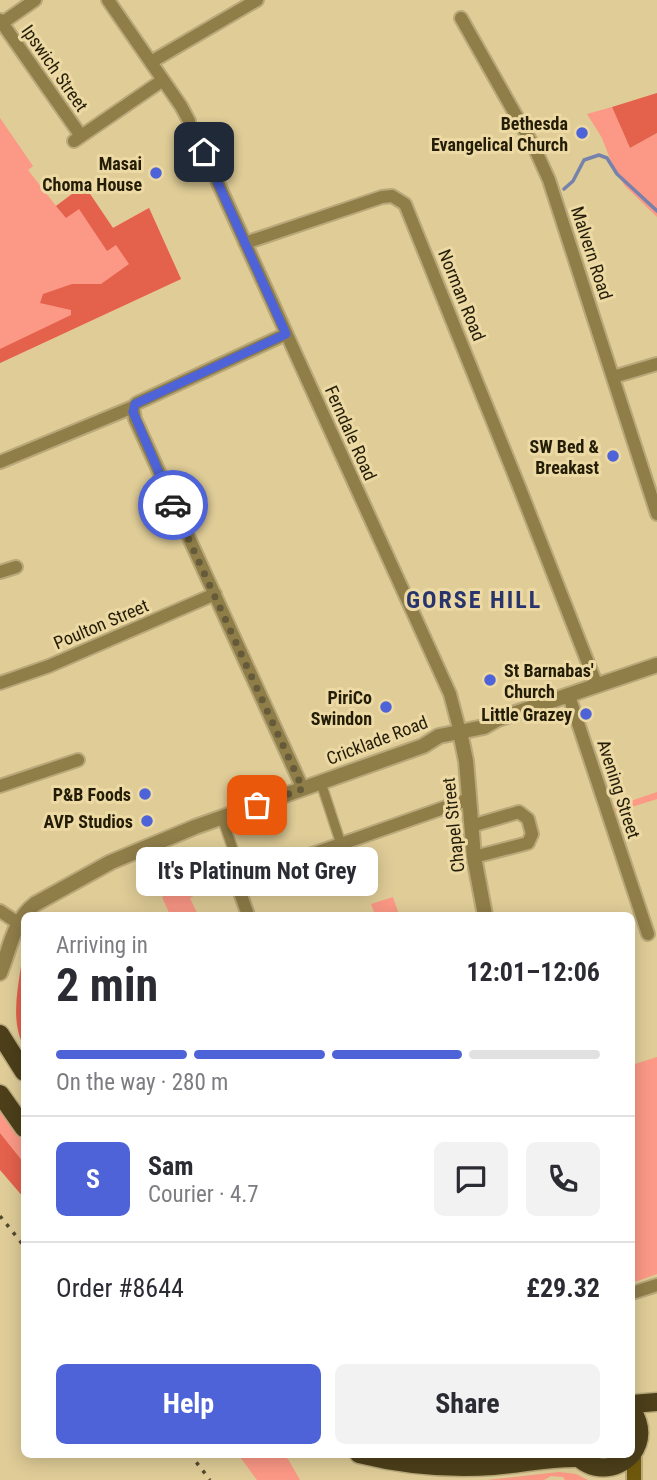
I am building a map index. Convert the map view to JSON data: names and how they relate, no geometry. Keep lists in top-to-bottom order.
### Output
{
  "streets": {
    "street": [
      "Ipswich Street",
      "Malvern Road",
      "Norman Road",
      "Ferndale Road",
      "Poulton Street",
      "Cricklade Road",
      "Avening Street",
      "Chapel Street"
    ]
  },
  "crossings": [
    ["Norman Road", "Ferndale Road"],
    ["Norman Road", "Cricklade Road"],
    ["Ferndale Road", "Cricklade Road"],
    ["Ferndale Road", "Chapel Street"],
    ["Cricklade Road", "Avening Street"],
    ["Cricklade Road", "Chapel Street"]
  ],
  "districts": ["GORSE HILL"],
  "places": [
    "Bethesda Evangelical Church",
    "Masai Choma House",
    "SW Bed & Breakast",
    "St Barnabas' Church",
    "PiriCo Swindon",
    "Little Grazey",
    "P&B Foods",
    "It's Platinum Not Grey",
    "AVP Studios"
  ],
  "page": {
    "bubble": "It's Platinum Not Grey",
    "heading": ["2 min", "Arriving in", "12:01–12:06"],
    "panel": [
      "Sam",
      "Courier · 4.7",
      "Order #8644",
      "£29.32"
    ],
    "bar": "On the way · 280 m",
    "round": "S",
    "buttons": ["Help", "Share"]
  }
}
